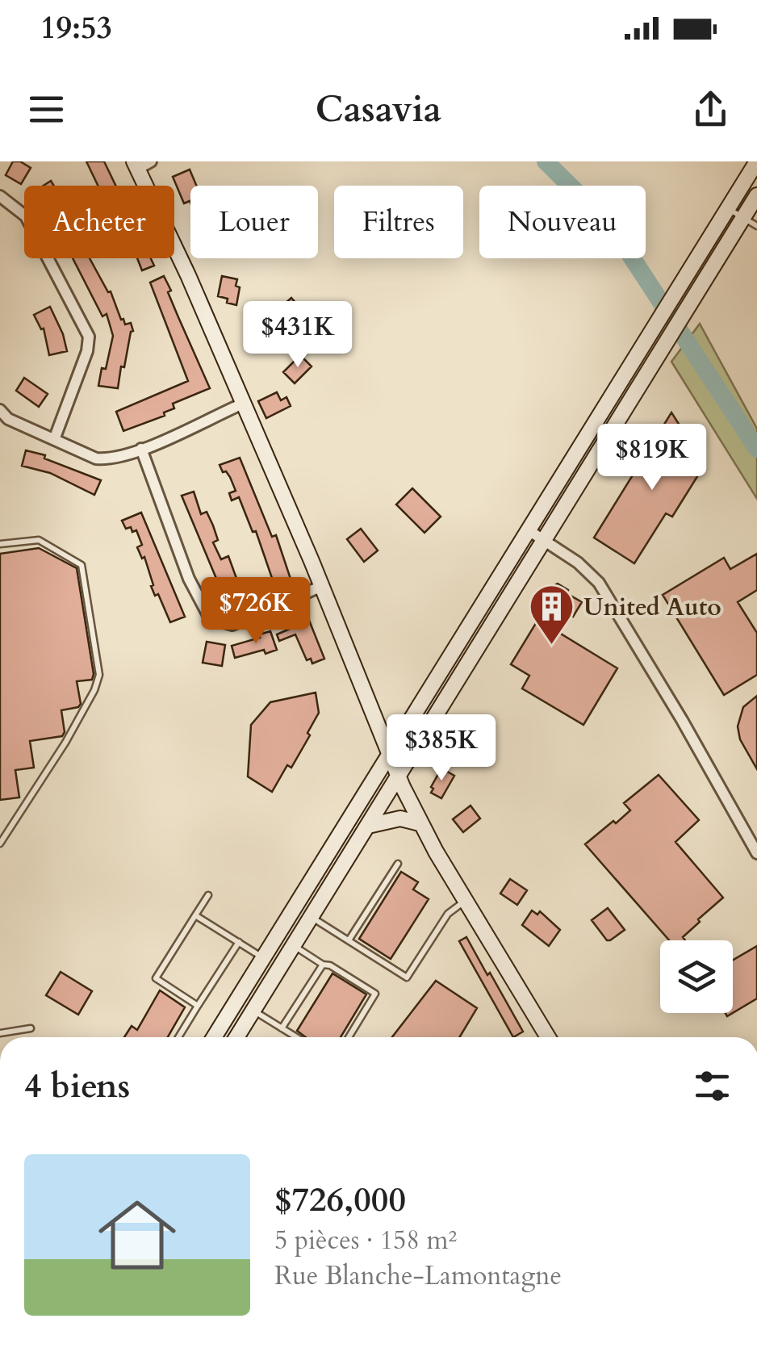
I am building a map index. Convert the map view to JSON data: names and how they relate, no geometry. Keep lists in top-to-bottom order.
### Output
{
  "places": {
    "building": ["United Auto"]
  },
  "page": {
    "status": "19:53",
    "header": "Casavia",
    "chip": [
      "Acheter",
      "Louer",
      "Filtres",
      "Nouveau"
    ],
    "price": [
      "$431K",
      "$819K",
      "$726K",
      "$385K"
    ],
    "heading": "4 biens",
    "list": [
      {
        "name": "$726,000",
        "note": "5 pièces · 158 m² · Rue Blanche-Lamontagne"
      }
    ]
  }
}
